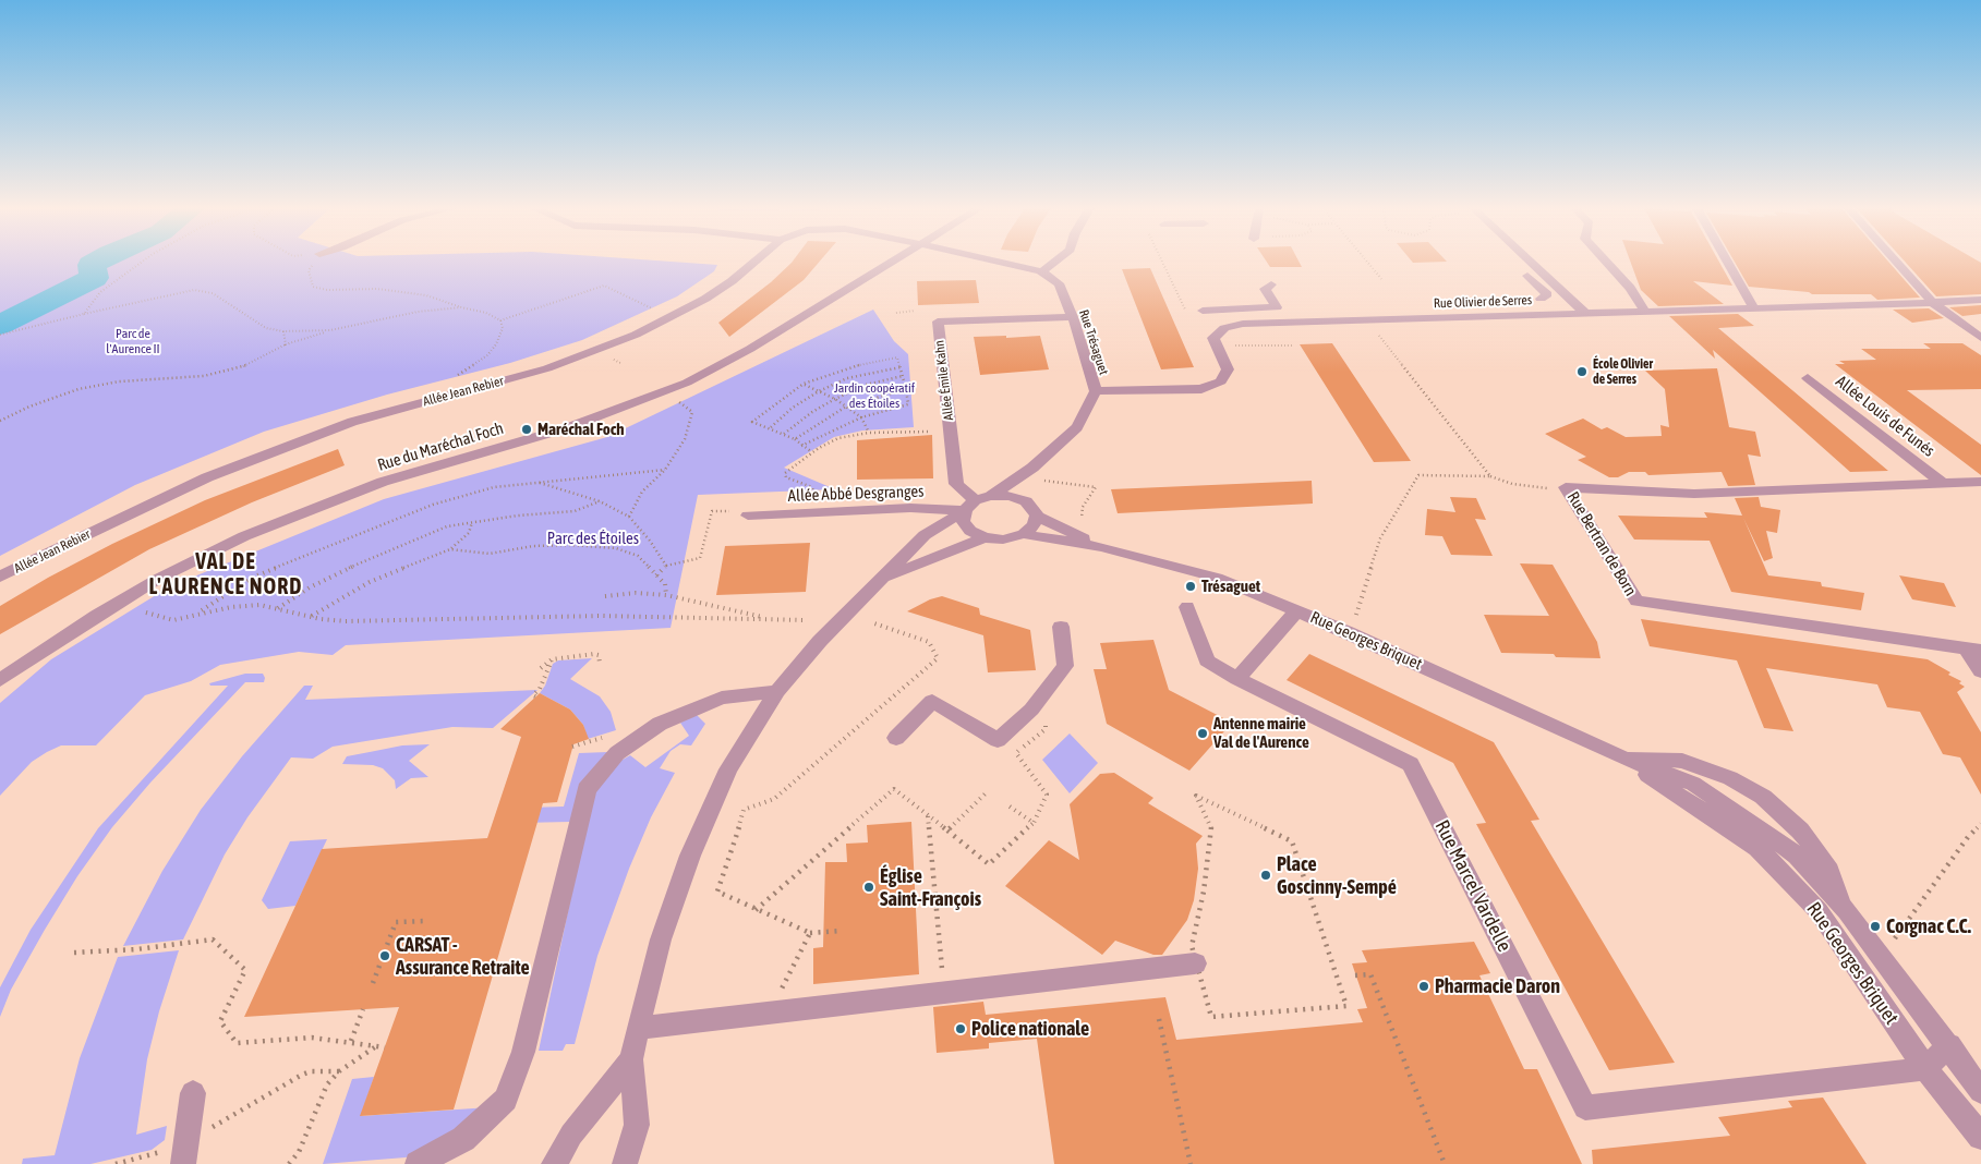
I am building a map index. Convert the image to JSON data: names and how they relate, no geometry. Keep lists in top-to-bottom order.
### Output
{
  "streets": {
    "street": [
      "Rue Trésaguet",
      "Allée Émile Kahn",
      "Allée Jean Rebier",
      "Allée Louis de Funés",
      "Rue du Maréchal Foch",
      "Allée Abbé Desgranges",
      "Rue Bertran de Born",
      "Rue Georges Briquet",
      "Rue Marcel Vardelle"
    ]
  },
  "crossings": [
    ["Rue Trésaguet", "Allée Émile Kahn"],
    ["Allée Émile Kahn", "Allée Abbé Desgranges"],
    ["Allée Émile Kahn", "Rue Georges Briquet"],
    ["Allée Louis de Funés", "Rue Bertran de Born"],
    ["Allée Abbé Desgranges", "Rue Georges Briquet"],
    ["Rue Georges Briquet", "Rue Marcel Vardelle"]
  ],
  "districts": ["VAL DE L'AURENCE NORD"],
  "parks": ["Parc de l'Aurence II", "Jardin coopératif des Étoiles", "Parc des Étoiles"],
  "places": [
    "École Olivier de Serres",
    "Maréchal Foch",
    "Trésaguet",
    "Antenne mairie Val de l'Aurence",
    "Place Goscinny-Sempé",
    "Église Saint-François",
    "Corgnac C.C.",
    "CARSAT - Assurance Retraite",
    "Pharmacie Daron",
    "Police nationale"
  ]
}
